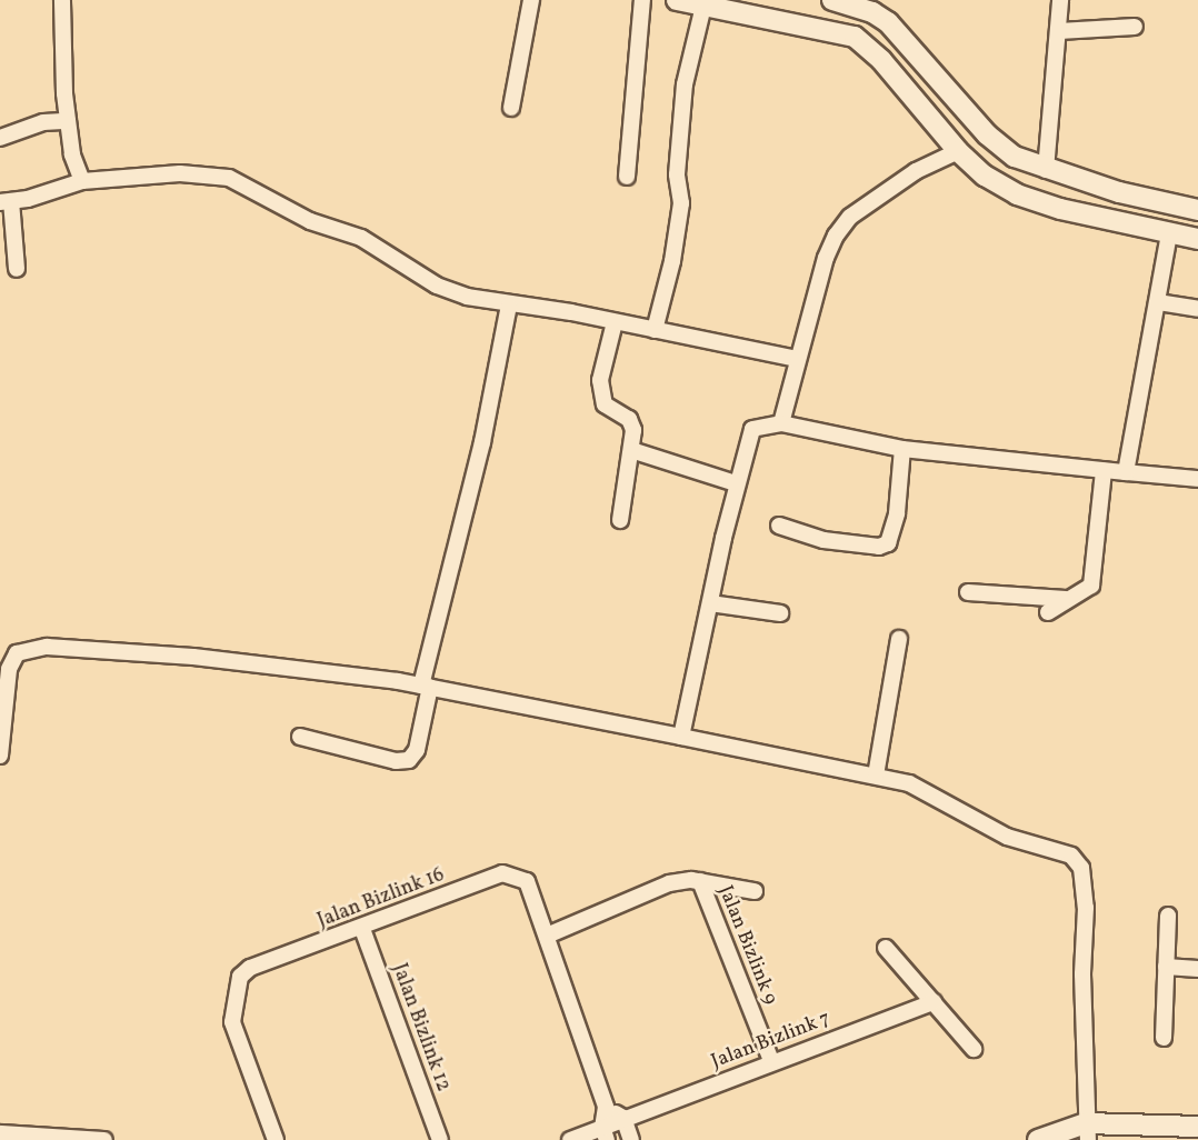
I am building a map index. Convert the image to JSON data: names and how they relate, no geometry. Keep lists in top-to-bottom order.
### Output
{
  "streets": {
    "street": [
      "Jalan Bizlink 16",
      "Jalan Bizlink 9",
      "Jalan Bizlink 12",
      "Jalan Bizlink 7"
    ]
  },
  "crossings": [
    ["Jalan Bizlink 16", "Jalan Bizlink 12"],
    ["Jalan Bizlink 9", "Jalan Bizlink 7"]
  ]
}
